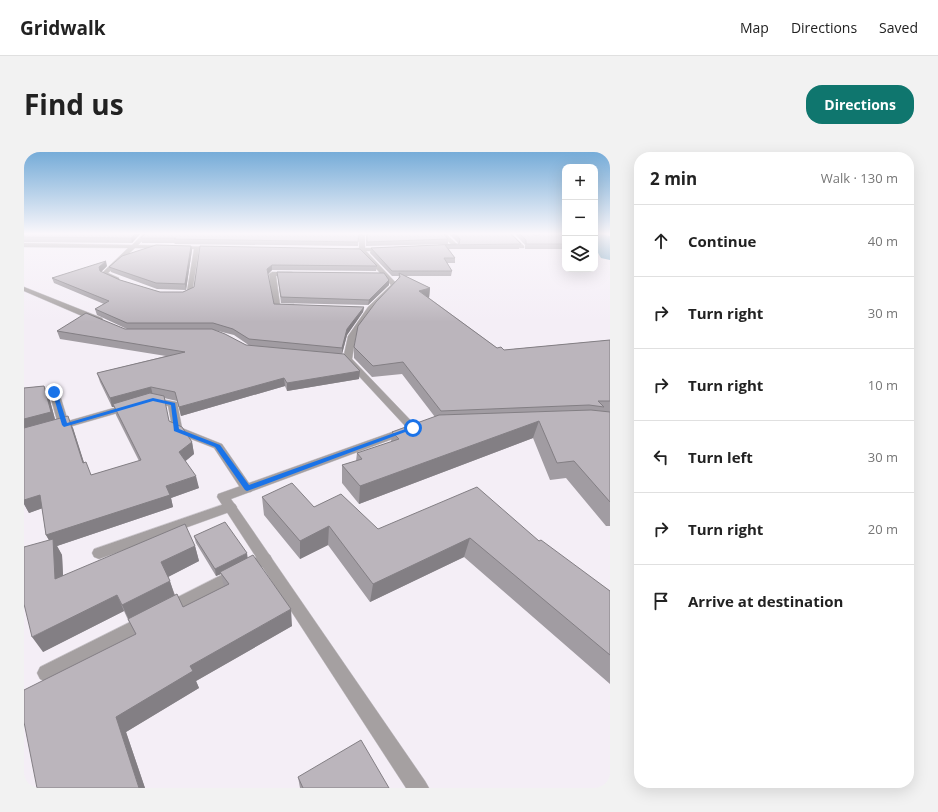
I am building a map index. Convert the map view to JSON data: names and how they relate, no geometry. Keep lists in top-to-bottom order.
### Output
{
  "page": {
    "header": "Gridwalk",
    "nav": ["Map", "Directions", "Saved"],
    "title": "Find us",
    "buttons": "Directions",
    "heading": ["2 min", "Walk · 130 m"],
    "map_buttons": ["+", "−"],
    "list": [
      ["Continue", "40 m"],
      ["Turn right", "30 m"],
      ["Turn right", "10 m"],
      ["Turn left", "30 m"],
      ["Turn right", "20 m"],
      "Arrive at destination"
    ]
  }
}
